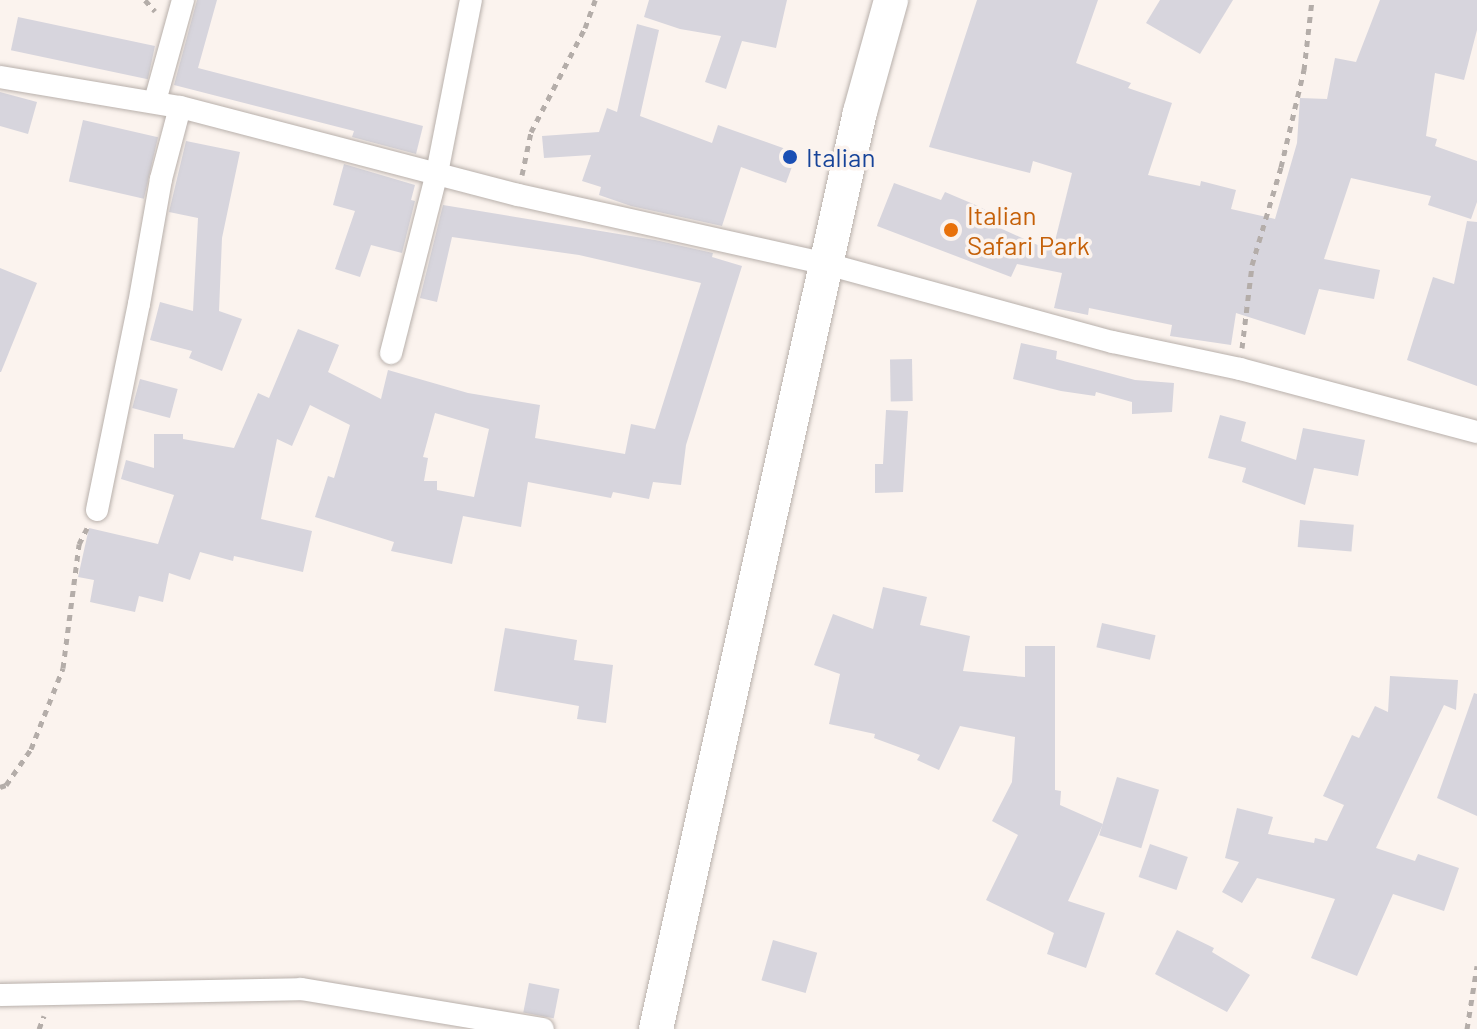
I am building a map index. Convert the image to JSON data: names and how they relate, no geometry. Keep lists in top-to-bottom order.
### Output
{
  "places": ["Italian", "Italian Safari Park"]
}
